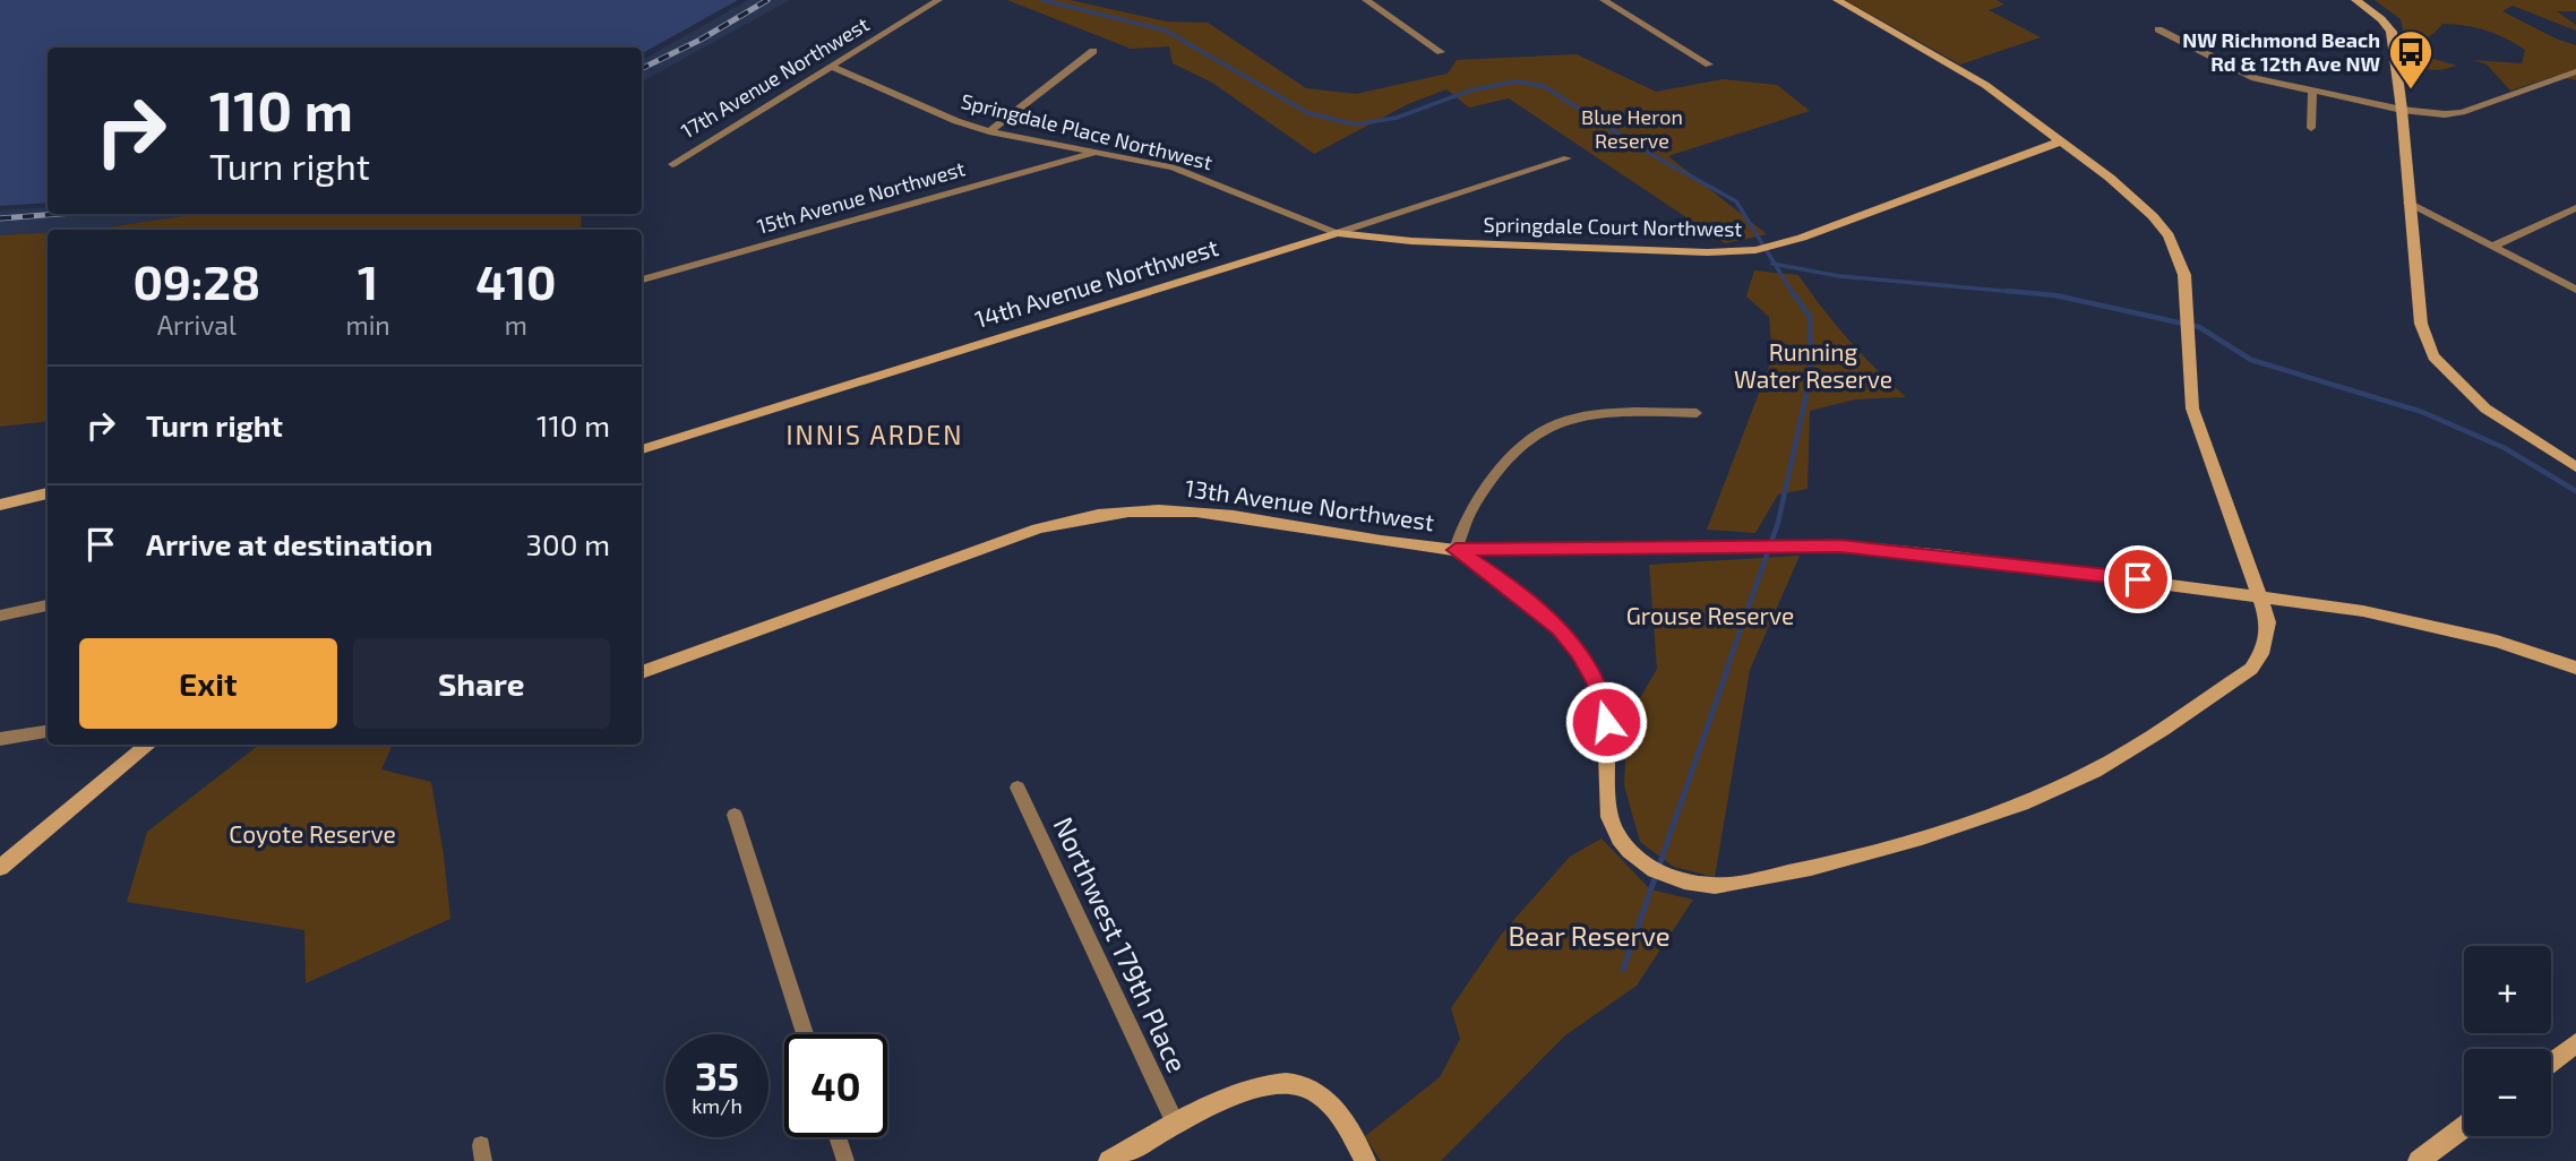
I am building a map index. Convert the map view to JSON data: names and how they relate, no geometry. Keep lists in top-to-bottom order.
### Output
{
  "streets": {
    "street": [
      "17th Avenue Northwest",
      "Springdale Place Northwest",
      "15th Avenue Northwest",
      "Springdale Court Northwest",
      "14th Avenue Northwest",
      "13th Avenue Northwest",
      "Northwest 179th Place"
    ]
  },
  "crossings": [
    ["17th Avenue Northwest", "Springdale Place Northwest"],
    ["Springdale Place Northwest", "15th Avenue Northwest"],
    ["Springdale Place Northwest", "Springdale Court Northwest"],
    ["Springdale Place Northwest", "14th Avenue Northwest"],
    ["Springdale Court Northwest", "14th Avenue Northwest"]
  ],
  "districts": ["INNIS ARDEN"],
  "parks": [
    "Blue Heron Reserve",
    "Running Water Reserve",
    "Grouse Reserve",
    "Coyote Reserve",
    "Bear Reserve"
  ],
  "places": {
    "bus stop": ["NW Richmond Beach Rd & 12th Ave NW"]
  },
  "page": {
    "turn": ["110 m", "Turn right"],
    "eta": [
      "09:28",
      "Arrival",
      "1",
      "min",
      "410",
      "m"
    ],
    "list": [
      {
        "name": "Turn right",
        "value": "110 m"
      },
      {
        "name": "Arrive at destination",
        "value": "300 m"
      }
    ],
    "buttons": ["Exit", "Share"],
    "map_buttons": ["+", "−"],
    "speed": "35 km/h",
    "limit": "40"
  }
}
